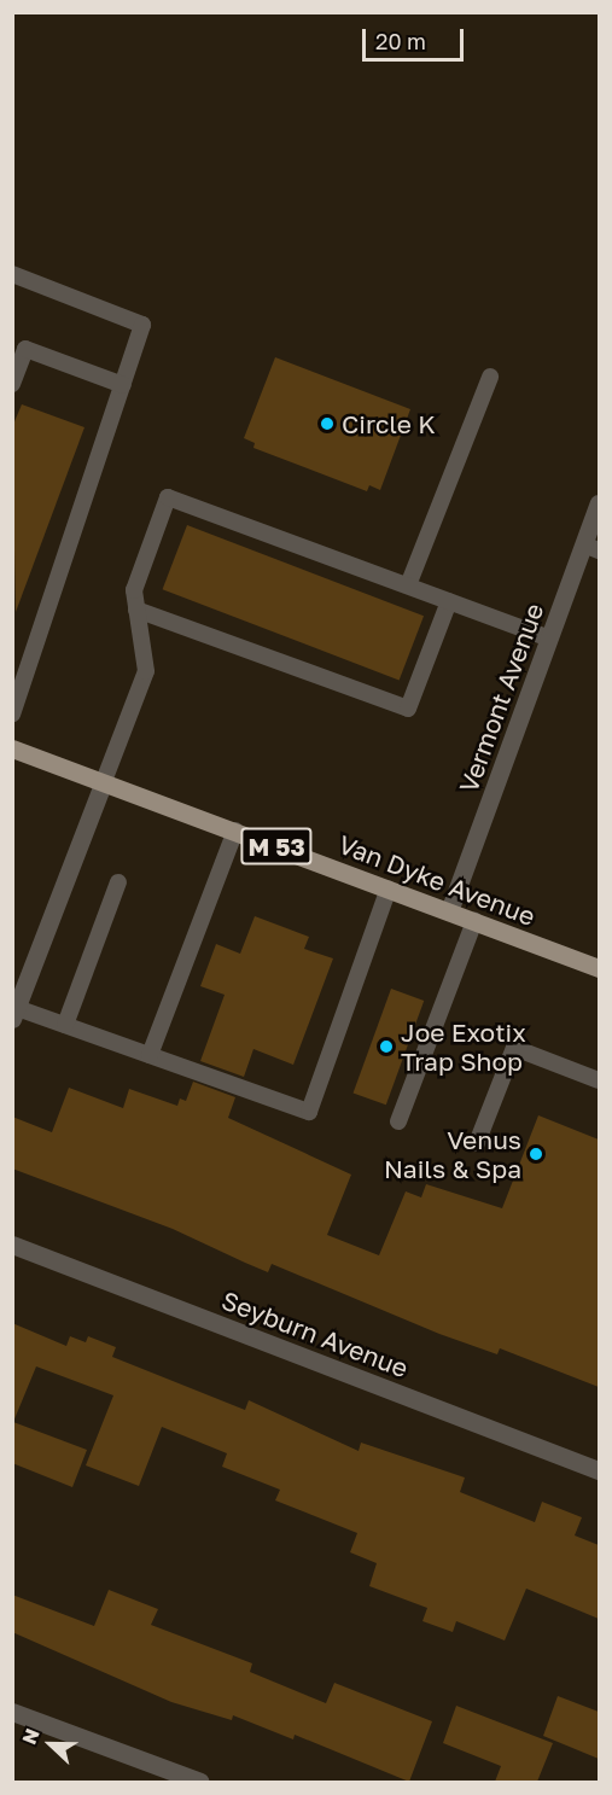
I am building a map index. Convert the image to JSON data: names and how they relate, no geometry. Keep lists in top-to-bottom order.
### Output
{
  "streets": {
    "main road": ["M 53", "Van Dyke Avenue"],
    "street": ["Vermont Avenue", "Seyburn Avenue"]
  },
  "crossings": [
    ["Vermont Avenue", "Van Dyke Avenue"]
  ],
  "places": ["Circle K", "Joe Exotix Trap Shop", "Venus Nails & Spa"],
  "scale_bar": "20 m",
  "north": "left"
}
